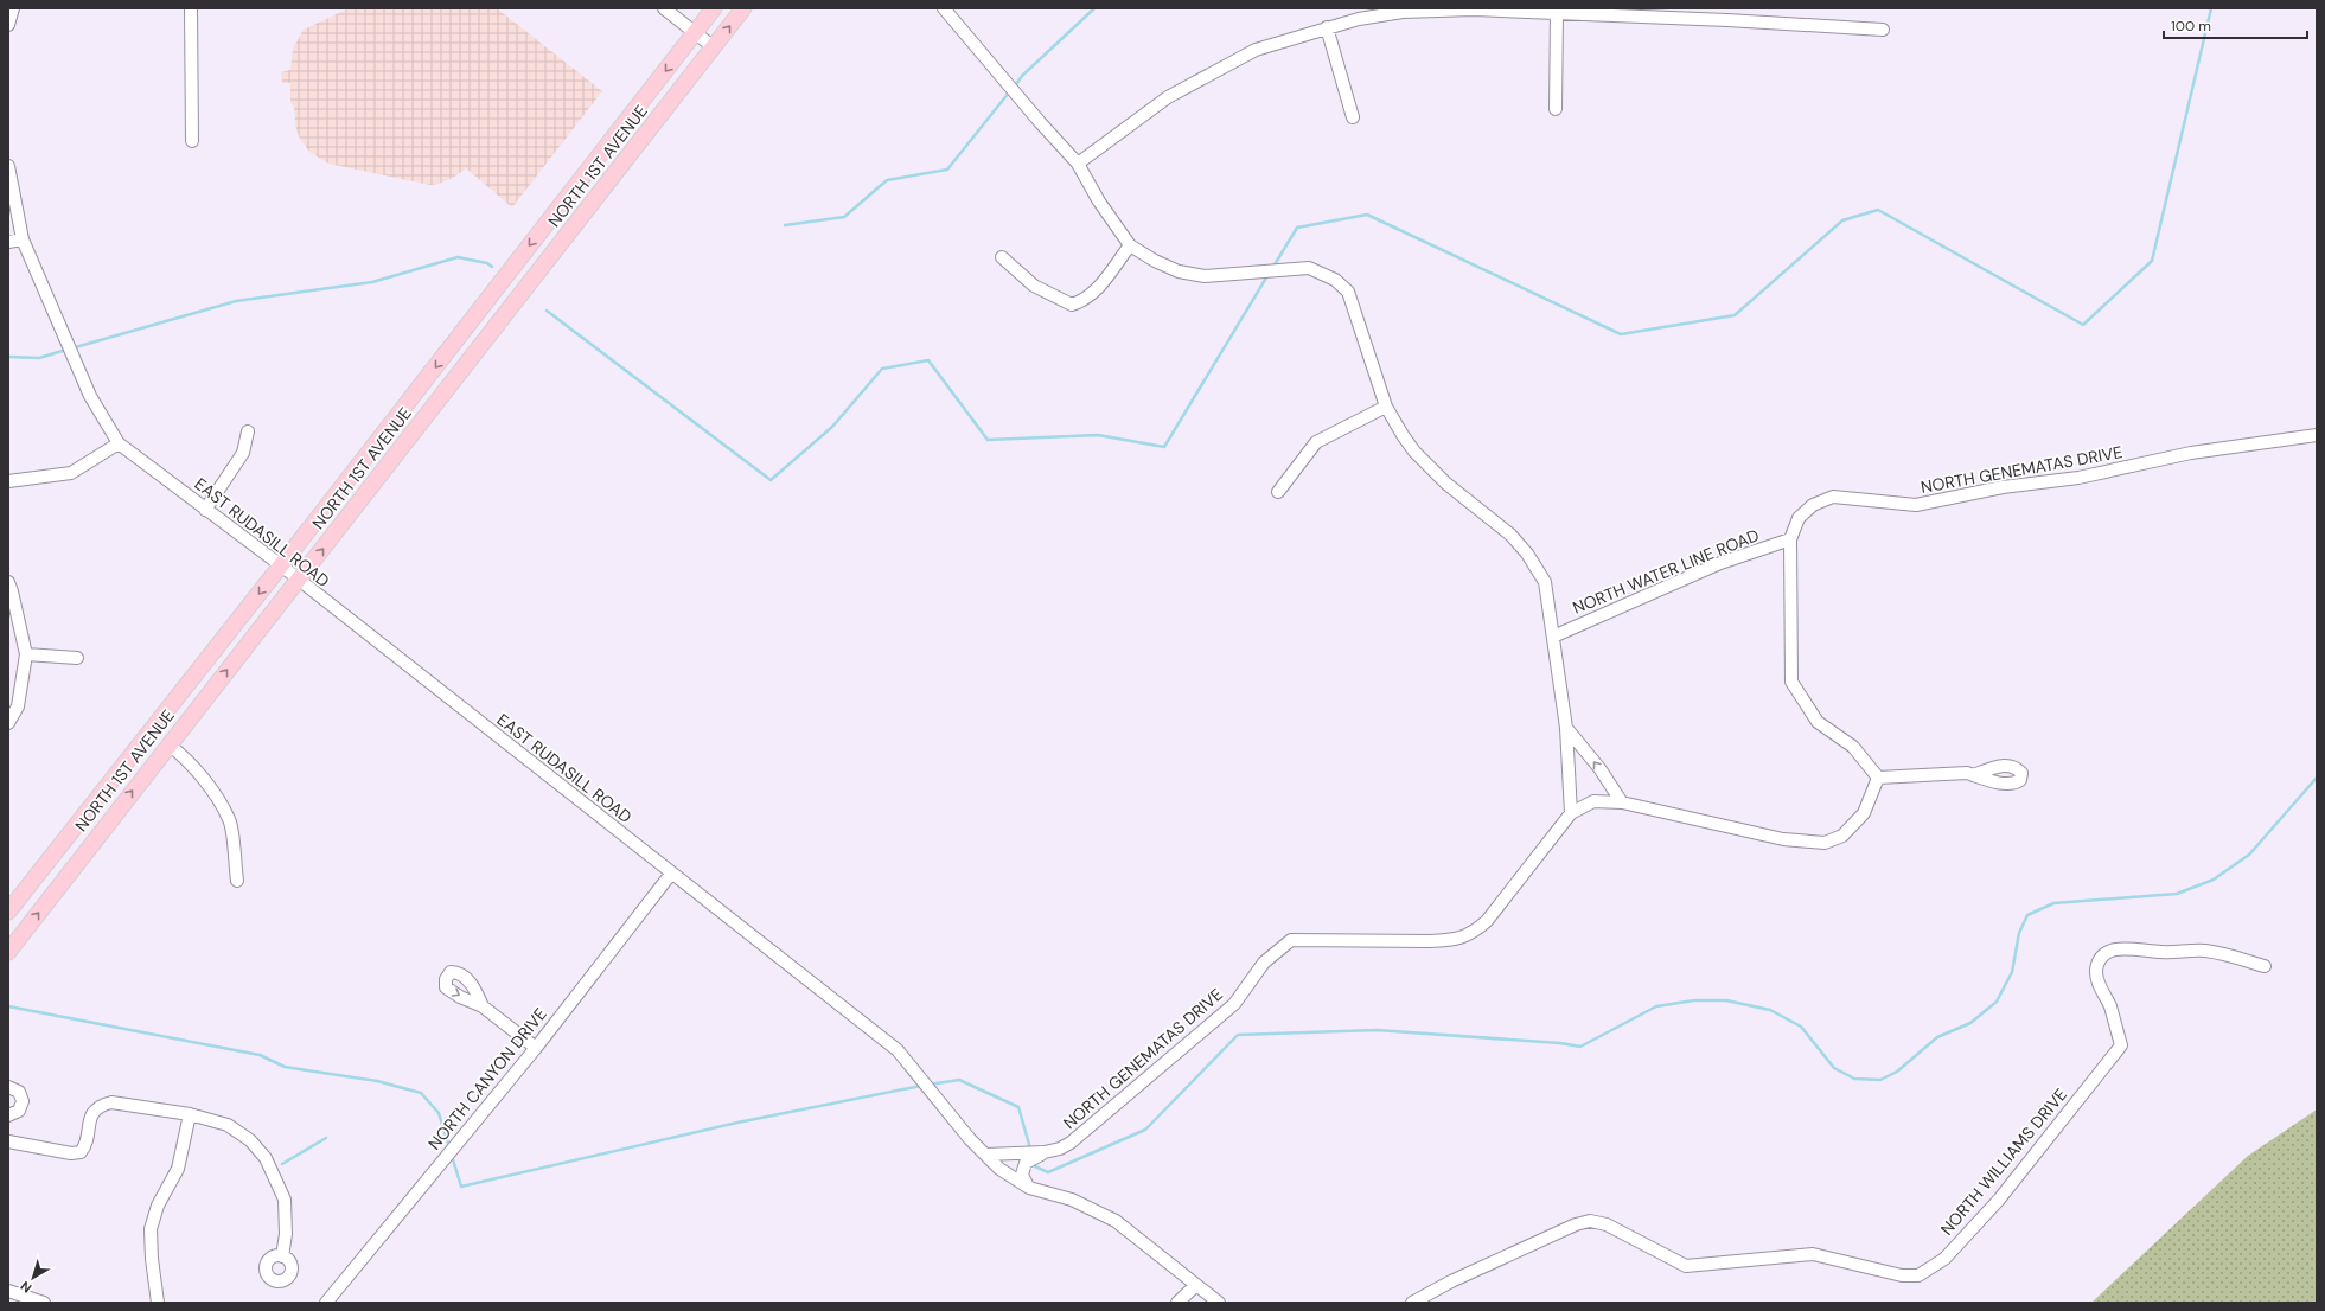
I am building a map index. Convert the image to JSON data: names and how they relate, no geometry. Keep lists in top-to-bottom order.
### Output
{
  "streets": {
    "main road": ["NORTH 1ST AVENUE"],
    "street": [
      "NORTH GENEMATAS DRIVE",
      "EAST RUDASILL ROAD",
      "NORTH WATER LINE ROAD",
      "NORTH CANYON DRIVE",
      "NORTH WILLIAMS DRIVE"
    ]
  },
  "crossings": [
    ["NORTH 1ST AVENUE", "EAST RUDASILL ROAD"],
    ["NORTH GENEMATAS DRIVE", "EAST RUDASILL ROAD"],
    ["NORTH GENEMATAS DRIVE", "NORTH WATER LINE ROAD"],
    ["EAST RUDASILL ROAD", "NORTH CANYON DRIVE"]
  ],
  "scale_bar": "100 m",
  "north": "bottom left"
}
